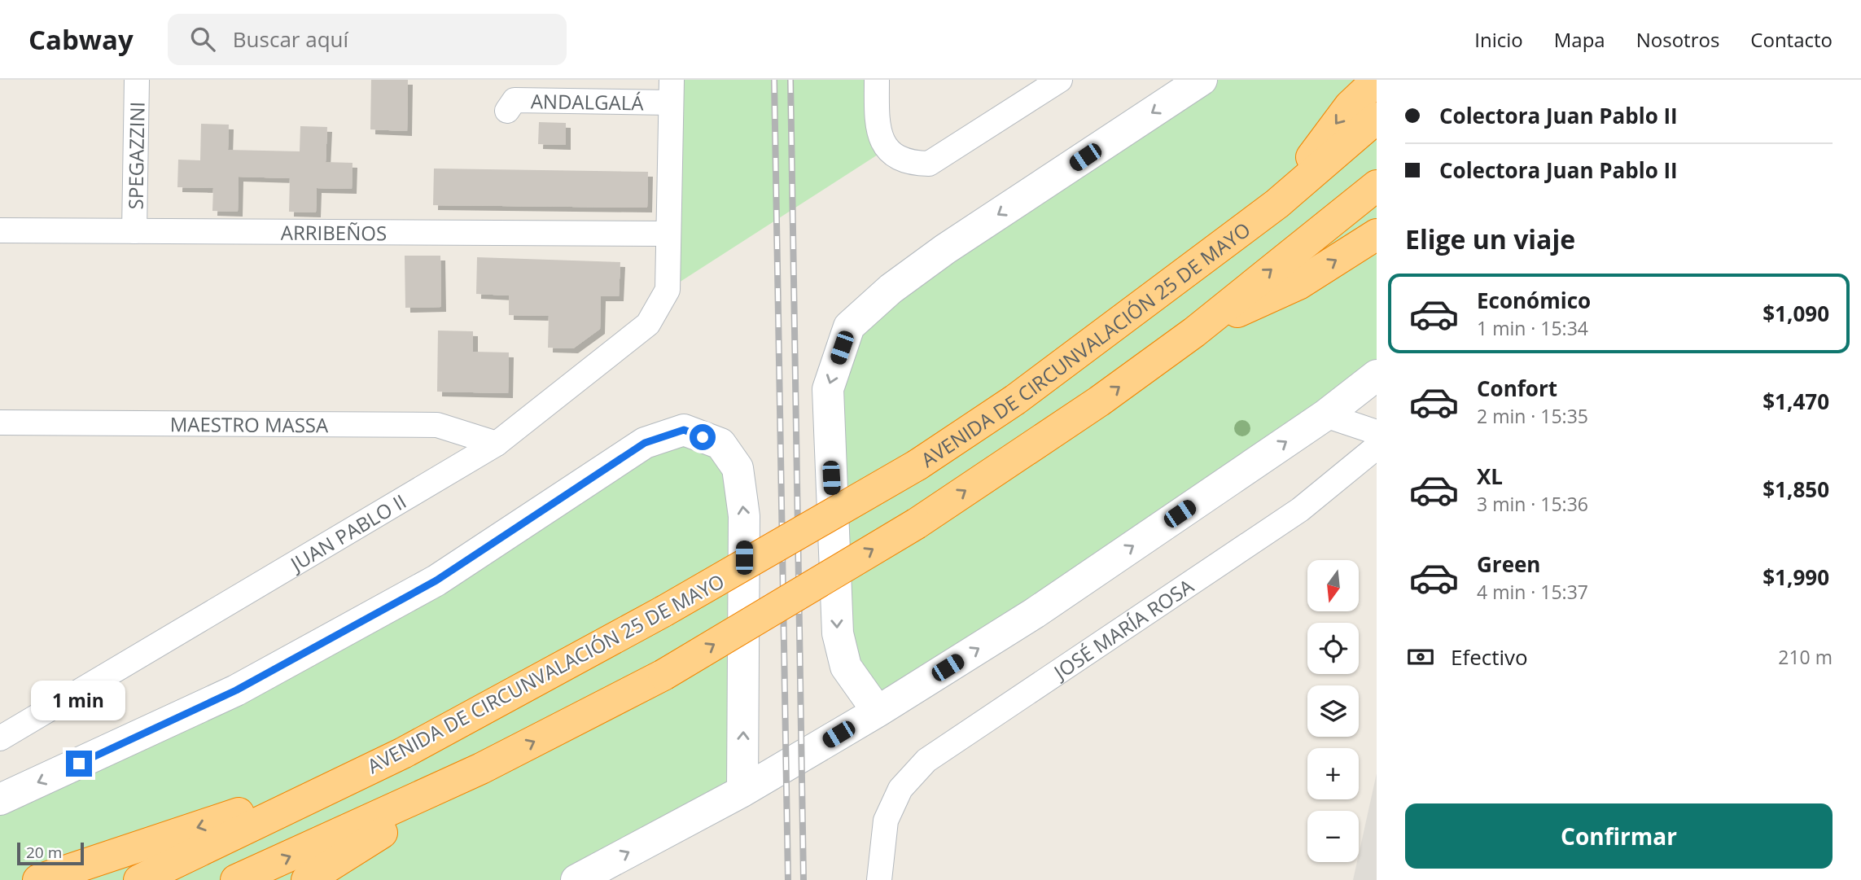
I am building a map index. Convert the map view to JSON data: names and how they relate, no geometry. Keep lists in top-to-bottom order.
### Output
{
  "streets": {
    "highway": ["AVENIDA DE CIRCUNVALACIÓN 25 DE MAYO"],
    "street": [
      "ANDALGALÁ",
      "SPEGAZZINI",
      "ARRIBEÑOS",
      "MAESTRO MASSA",
      "JUAN PABLO II",
      "JOSÉ MARÍA ROSA"
    ]
  },
  "crossings": [
    ["SPEGAZZINI", "ARRIBEÑOS"],
    ["ARRIBEÑOS", "JUAN PABLO II"],
    ["MAESTRO MASSA", "JUAN PABLO II"]
  ],
  "scale_bar": "20 m",
  "north": "bottom",
  "page": {
    "header": "Cabway",
    "search": "Buscar aquí",
    "nav": [
      "Inicio",
      "Mapa",
      "Nosotros",
      "Contacto"
    ],
    "banner": ["Colectora Juan Pablo II", "Colectora Juan Pablo II"],
    "heading": "Elige un viaje",
    "list": [
      {
        "name": "Económico",
        "note": "1 min · 15:34",
        "value": "$1,090"
      },
      {
        "name": "Confort",
        "note": "2 min · 15:35",
        "value": "$1,470"
      },
      {
        "name": "XL",
        "note": "3 min · 15:36",
        "value": "$1,850"
      },
      {
        "name": "Green",
        "note": "4 min · 15:37",
        "value": "$1,990"
      }
    ],
    "map_buttons": ["+", "−"],
    "pay": ["Efectivo", "210 m"],
    "bubble": "1 min",
    "buttons": "Confirmar",
    "scale": "20 m"
  }
}
